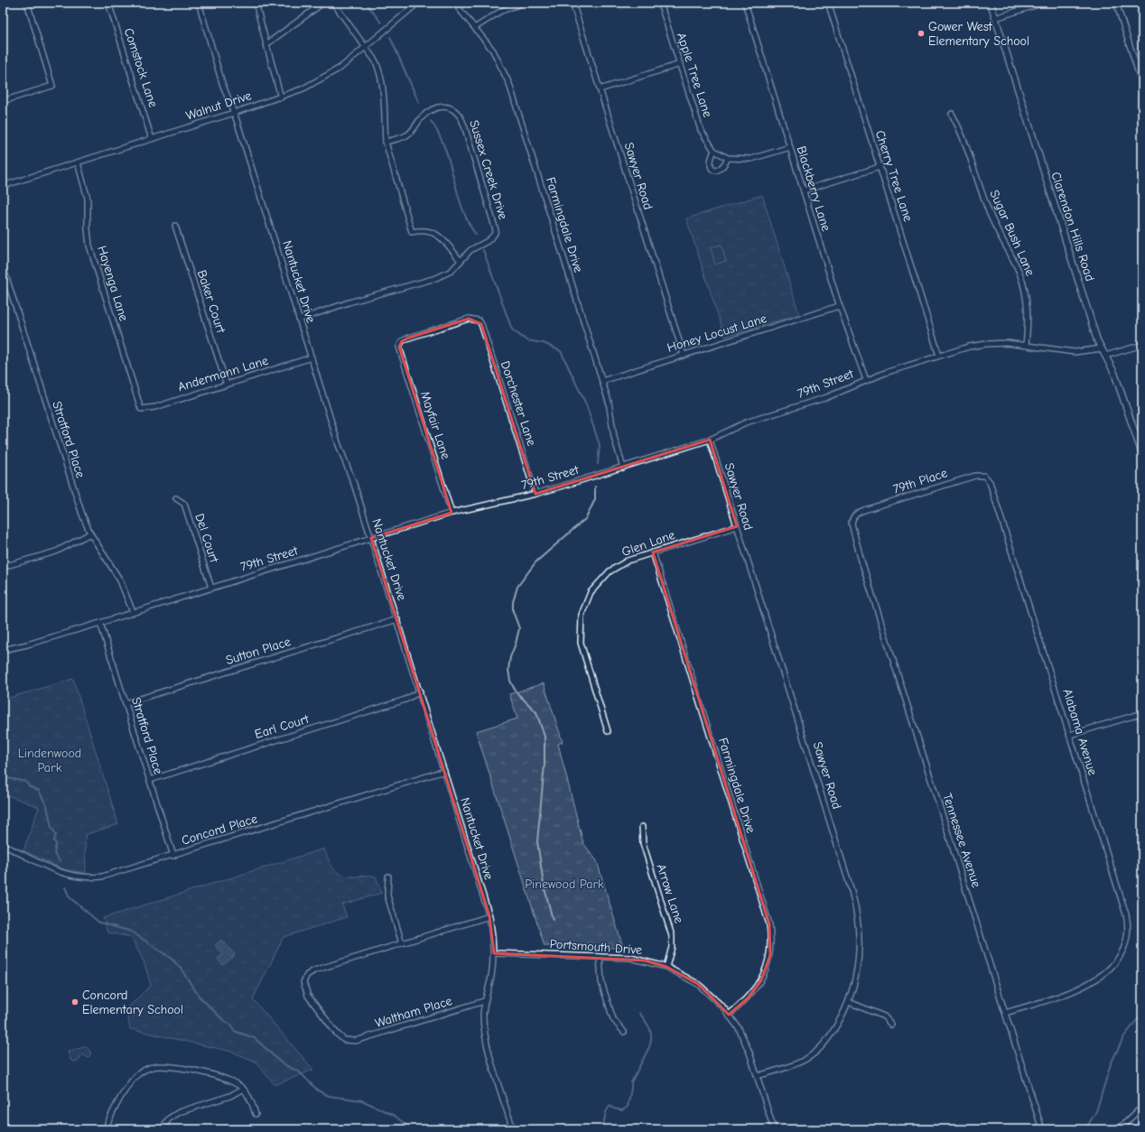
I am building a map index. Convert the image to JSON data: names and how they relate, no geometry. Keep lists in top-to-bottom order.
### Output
{
  "streets": {
    "street": [
      "Comstock Lane",
      "Apple Tree Lane",
      "Walnut Drive",
      "Sussex Creek Drive",
      "Sawyer Road",
      "Cherry Tree Lane",
      "Blackberry Lane",
      "Farmingdale Drive",
      "Clarendon Hills Road",
      "Sugar Bush Lane",
      "Nantucket Drive",
      "Hayenga Lane",
      "Baker Court",
      "Honey Locust Lane",
      "Andermann Lane",
      "79th Street",
      "Dorchester Lane",
      "Mayfair Lane",
      "Stratford Place",
      "79th Place",
      "Del Court",
      "Glen Lane",
      "Sutton Place",
      "Earl Court",
      "Alabama Avenue",
      "Concord Place",
      "Tennessee Avenue",
      "Arrow Lane",
      "Portsmouth Drive",
      "Waltham Place"
    ]
  },
  "crossings": [
    ["Comstock Lane", "Walnut Drive"],
    ["Apple Tree Lane", "Blackberry Lane"],
    ["Walnut Drive", "Nantucket Drive"],
    ["Walnut Drive", "Hayenga Lane"],
    ["Sussex Creek Drive", "Nantucket Drive"],
    ["Sawyer Road", "Honey Locust Lane"],
    ["Sawyer Road", "79th Street"],
    ["Sawyer Road", "Glen Lane"],
    ["Sawyer Road", "Portsmouth Drive"],
    ["Cherry Tree Lane", "79th Street"],
    ["Blackberry Lane", "Honey Locust Lane"],
    ["Blackberry Lane", "79th Street"],
    ["Farmingdale Drive", "Honey Locust Lane"],
    ["Farmingdale Drive", "79th Street"],
    ["Farmingdale Drive", "Glen Lane"],
    ["Farmingdale Drive", "Portsmouth Drive"],
    ["Clarendon Hills Road", "79th Street"],
    ["Sugar Bush Lane", "79th Street"],
    ["Nantucket Drive", "Andermann Lane"],
    ["Nantucket Drive", "79th Street"],
    ["Nantucket Drive", "Sutton Place"],
    ["Nantucket Drive", "Earl Court"],
    ["Nantucket Drive", "Concord Place"],
    ["Nantucket Drive", "Portsmouth Drive"],
    ["Nantucket Drive", "Waltham Place"],
    ["Hayenga Lane", "Andermann Lane"],
    ["Baker Court", "Andermann Lane"],
    ["79th Street", "Dorchester Lane"],
    ["79th Street", "Mayfair Lane"],
    ["79th Street", "Stratford Place"],
    ["79th Street", "Del Court"],
    ["Dorchester Lane", "Mayfair Lane"],
    ["Stratford Place", "Sutton Place"],
    ["Stratford Place", "Earl Court"],
    ["Stratford Place", "Concord Place"],
    ["79th Place", "Alabama Avenue"],
    ["79th Place", "Tennessee Avenue"],
    ["Alabama Avenue", "Tennessee Avenue"],
    ["Arrow Lane", "Portsmouth Drive"]
  ],
  "parks": ["Lindenwood Park", "Pinewood Park"],
  "places": ["Gower West Elementary School", "Concord Elementary School"]
}
